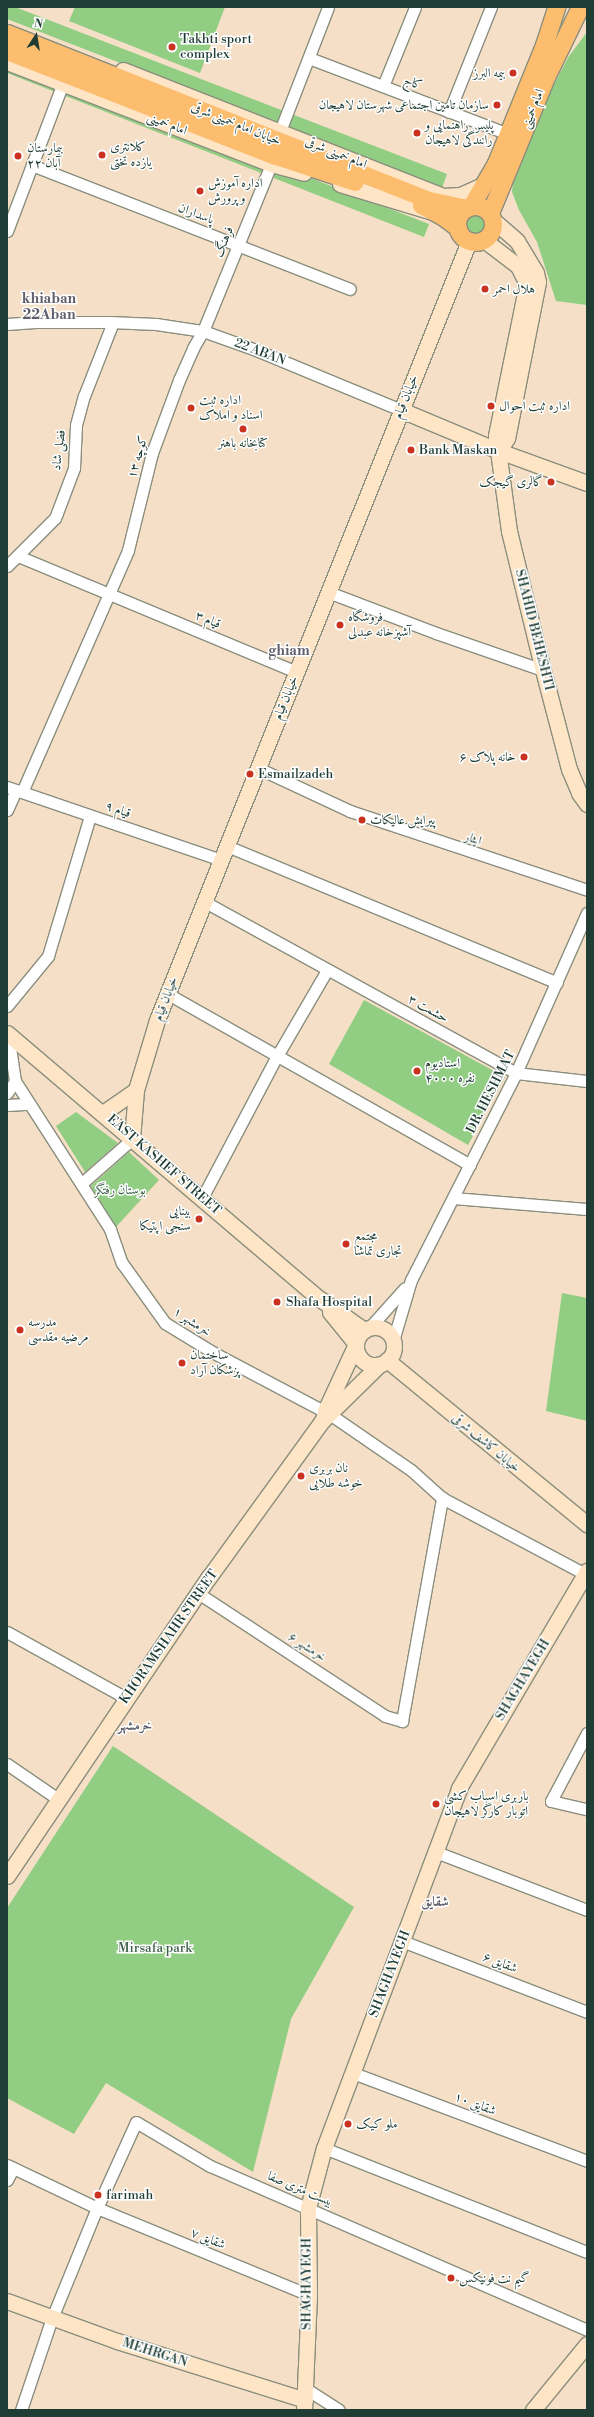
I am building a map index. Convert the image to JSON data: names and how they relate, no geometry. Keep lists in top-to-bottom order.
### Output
{
  "streets": {
    "main road": [
      "امام خمینی",
      "خیابان امام خمینی شرقی",
      "امام خمینی شرقی",
      "22 ABAN",
      "خیابان قیام",
      "SHAHID BEHESHTI",
      "EAST KASHEF STREET",
      "خیابان کاشف شرقی",
      "KHORAMSHAHR STREET",
      "SHAGHAYEGH",
      "MEHRGAN"
    ],
    "street": [
      "کاج",
      "پاسداران",
      "فرهنگ",
      "فضلی شاد",
      "کوچه ۱۳",
      "قیام ۳",
      "قیام ۹",
      "ایثار",
      "حشمت ۳",
      "DR. HESHMAT",
      "خرمشهر ۱",
      "خرمشهر ۶",
      "شقایق ۶",
      "شقایق ۱۰",
      "بیست متری صفا",
      "شقایق ۷"
    ]
  },
  "crossings": [
    ["کاج", "امام خمینی"],
    ["امام خمینی", "خیابان امام خمینی شرقی"],
    ["امام خمینی", "امام خمینی شرقی"],
    ["امام خمینی", "فرهنگ"],
    ["امام خمینی", "خیابان قیام"],
    ["امام خمینی", "SHAHID BEHESHTI"],
    ["خیابان امام خمینی شرقی", "امام خمینی شرقی"],
    ["خیابان امام خمینی شرقی", "خیابان قیام"],
    ["خیابان امام خمینی شرقی", "SHAHID BEHESHTI"],
    ["امام خمینی شرقی", "فرهنگ"],
    ["پاسداران", "فرهنگ"],
    ["فرهنگ", "22 ABAN"],
    ["فرهنگ", "کوچه ۱۳"],
    ["22 ABAN", "خیابان قیام"],
    ["22 ABAN", "فضلی شاد"],
    ["22 ABAN", "کوچه ۱۳"],
    ["22 ABAN", "SHAHID BEHESHTI"],
    ["خیابان قیام", "قیام ۳"],
    ["خیابان قیام", "SHAHID BEHESHTI"],
    ["خیابان قیام", "قیام ۹"],
    ["خیابان قیام", "ایثار"],
    ["خیابان قیام", "حشمت ۳"],
    ["خیابان قیام", "EAST KASHEF STREET"],
    ["فضلی شاد", "قیام ۳"],
    ["کوچه ۱۳", "قیام ۳"],
    ["کوچه ۱۳", "قیام ۹"],
    ["حشمت ۳", "DR. HESHMAT"],
    ["خرمشهر ۱", "KHORAMSHAHR STREET"],
    ["خرمشهر ۱", "خرمشهر ۶"],
    ["خرمشهر ۱", "SHAGHAYEGH"],
    ["KHORAMSHAHR STREET", "خرمشهر ۶"],
    ["SHAGHAYEGH", "شقایق ۶"],
    ["SHAGHAYEGH", "شقایق ۱۰"],
    ["SHAGHAYEGH", "بیست متری صفا"],
    ["SHAGHAYEGH", "شقایق ۷"],
    ["SHAGHAYEGH", "MEHRGAN"],
    ["بیست متری صفا", "شقایق ۷"]
  ],
  "districts": [
    "khiaban 22Aban",
    "ghiam",
    "خرمشهر",
    "شقایق"
  ],
  "parks": ["بوستان رفتگر", "Mirsafa park"],
  "places": [
    "Takhti sport complex",
    "بیمه البرز",
    "سازمان تامین اجتماعی شهرستان لاهیجان",
    "پلیس راهنمایی و رانندگی لاهیجان",
    "کلانتری یازده تختی",
    "بیمارستان ۲۲ آبان",
    "اداره آموزش و پرورش",
    "هلال احمر",
    "اداره ثبت احوال",
    "اداره ثبت اسناد و املاک",
    "کتابخانه باهنر",
    "Bank Maskan",
    "گالری گیجک",
    "فروشگاه آشپزخانه عبدلی",
    "خانه پلاک ۶",
    "Esmailzadeh",
    "پیرایش عالیکات",
    "استادیوم ۴۰۰۰ نفره",
    "بینایی سنجی اپتیکا",
    "مجتمع تجاری تماشا",
    "Shafa Hospital",
    "مدرسه مرضیه مقدسی",
    "ساختمان پزشکان آراد",
    "نان بربری خوشه طلایی",
    "باربری اسباب کشی اتوبار کارگر لاهیجان",
    "ملو کیک",
    "farimah",
    "گیم نت فونیکس"
  ],
  "north": "top"
}
